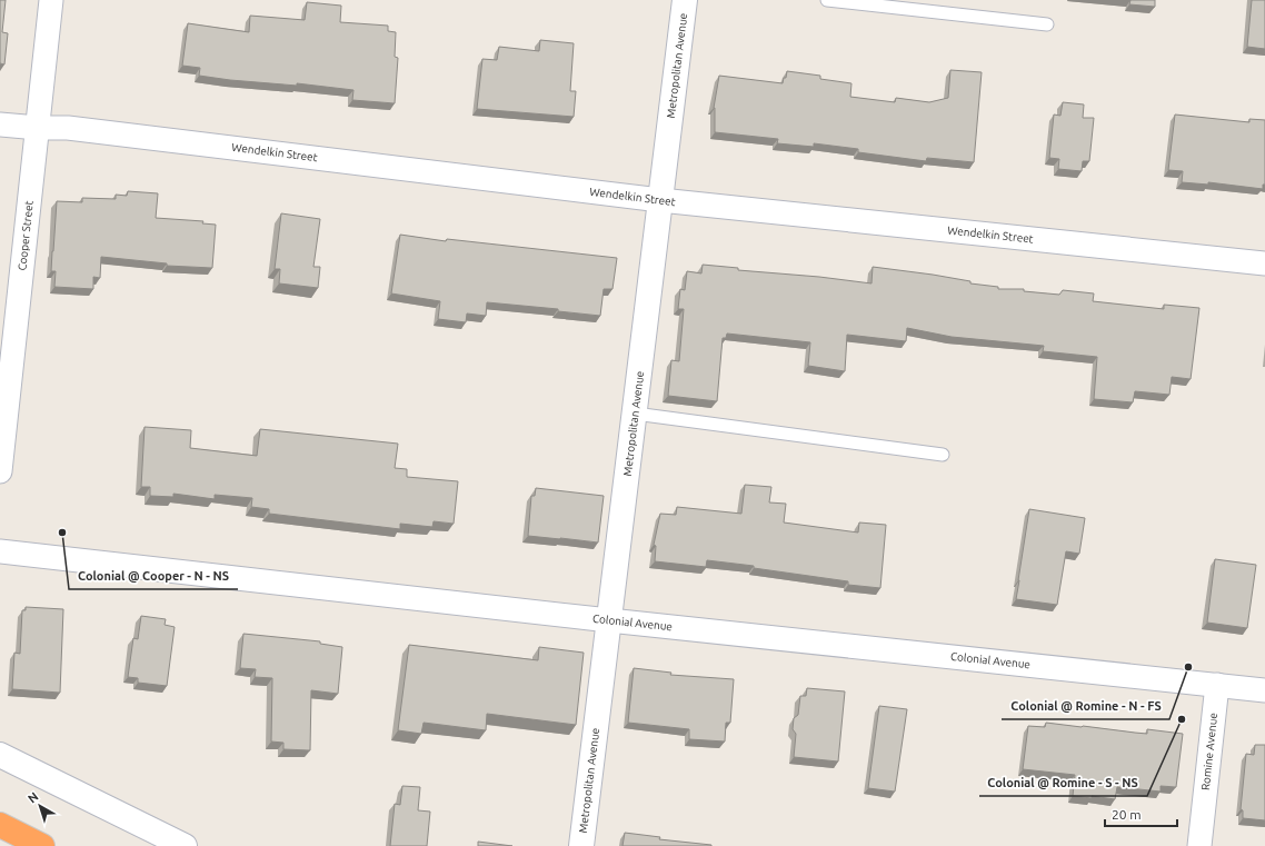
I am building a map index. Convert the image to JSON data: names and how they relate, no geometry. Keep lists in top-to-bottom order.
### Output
{
  "streets": {
    "street": [
      "Metropolitan Avenue",
      "Wendelkin Street",
      "Cooper Street",
      "Colonial Avenue",
      "Romine Avenue"
    ]
  },
  "crossings": [
    ["Metropolitan Avenue", "Wendelkin Street"],
    ["Metropolitan Avenue", "Colonial Avenue"],
    ["Wendelkin Street", "Cooper Street"],
    ["Colonial Avenue", "Romine Avenue"]
  ],
  "places": ["Colonial @ Cooper - N - NS", "Colonial @ Romine - N - FS", "Colonial @ Romine - S - NS"],
  "scale_bar": "20 m",
  "north": "top left"
}
